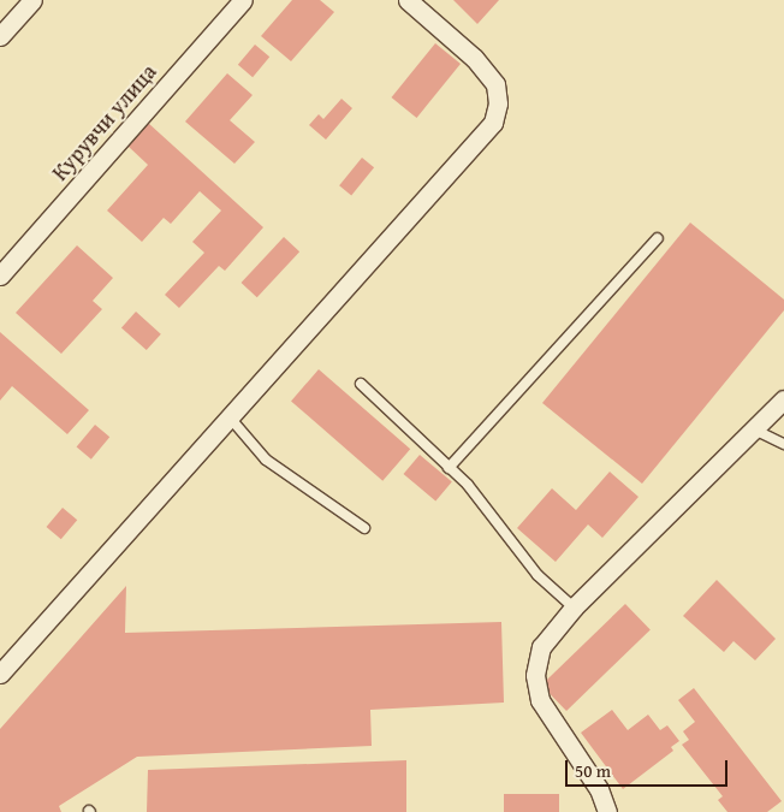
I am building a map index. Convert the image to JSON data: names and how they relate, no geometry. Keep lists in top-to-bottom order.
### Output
{
  "streets": {
    "street": ["Курувчи улица"]
  },
  "scale_bar": "50 m"
}
